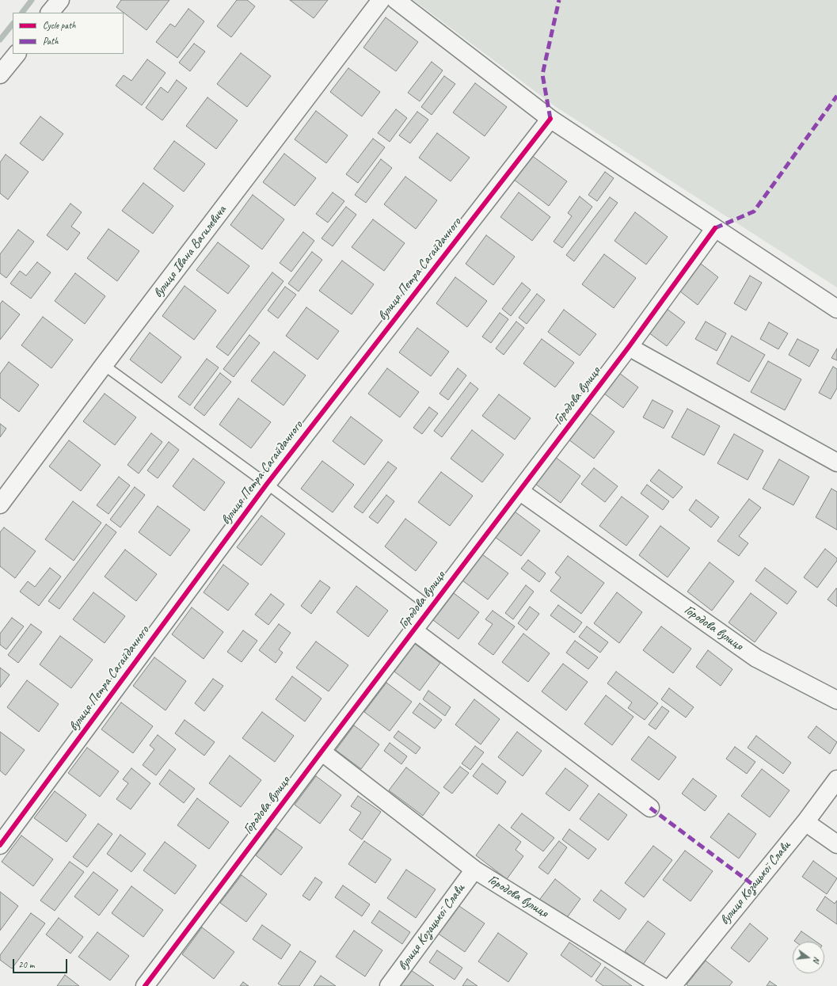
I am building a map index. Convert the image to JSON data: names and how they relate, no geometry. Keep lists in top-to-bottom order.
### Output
{
  "streets": {
    "street": [
      "вулиця Івана Вагилевича",
      "вулиця Петра Сагайдачного",
      "Городова вулиця",
      "вулиця Козацької Слави"
    ]
  },
  "crossings": [
    ["Городова вулиця", "вулиця Козацької Слави"]
  ],
  "legend": ["Cycle path", "Path"],
  "scale_bar": "20 m",
  "north": "right"
}
